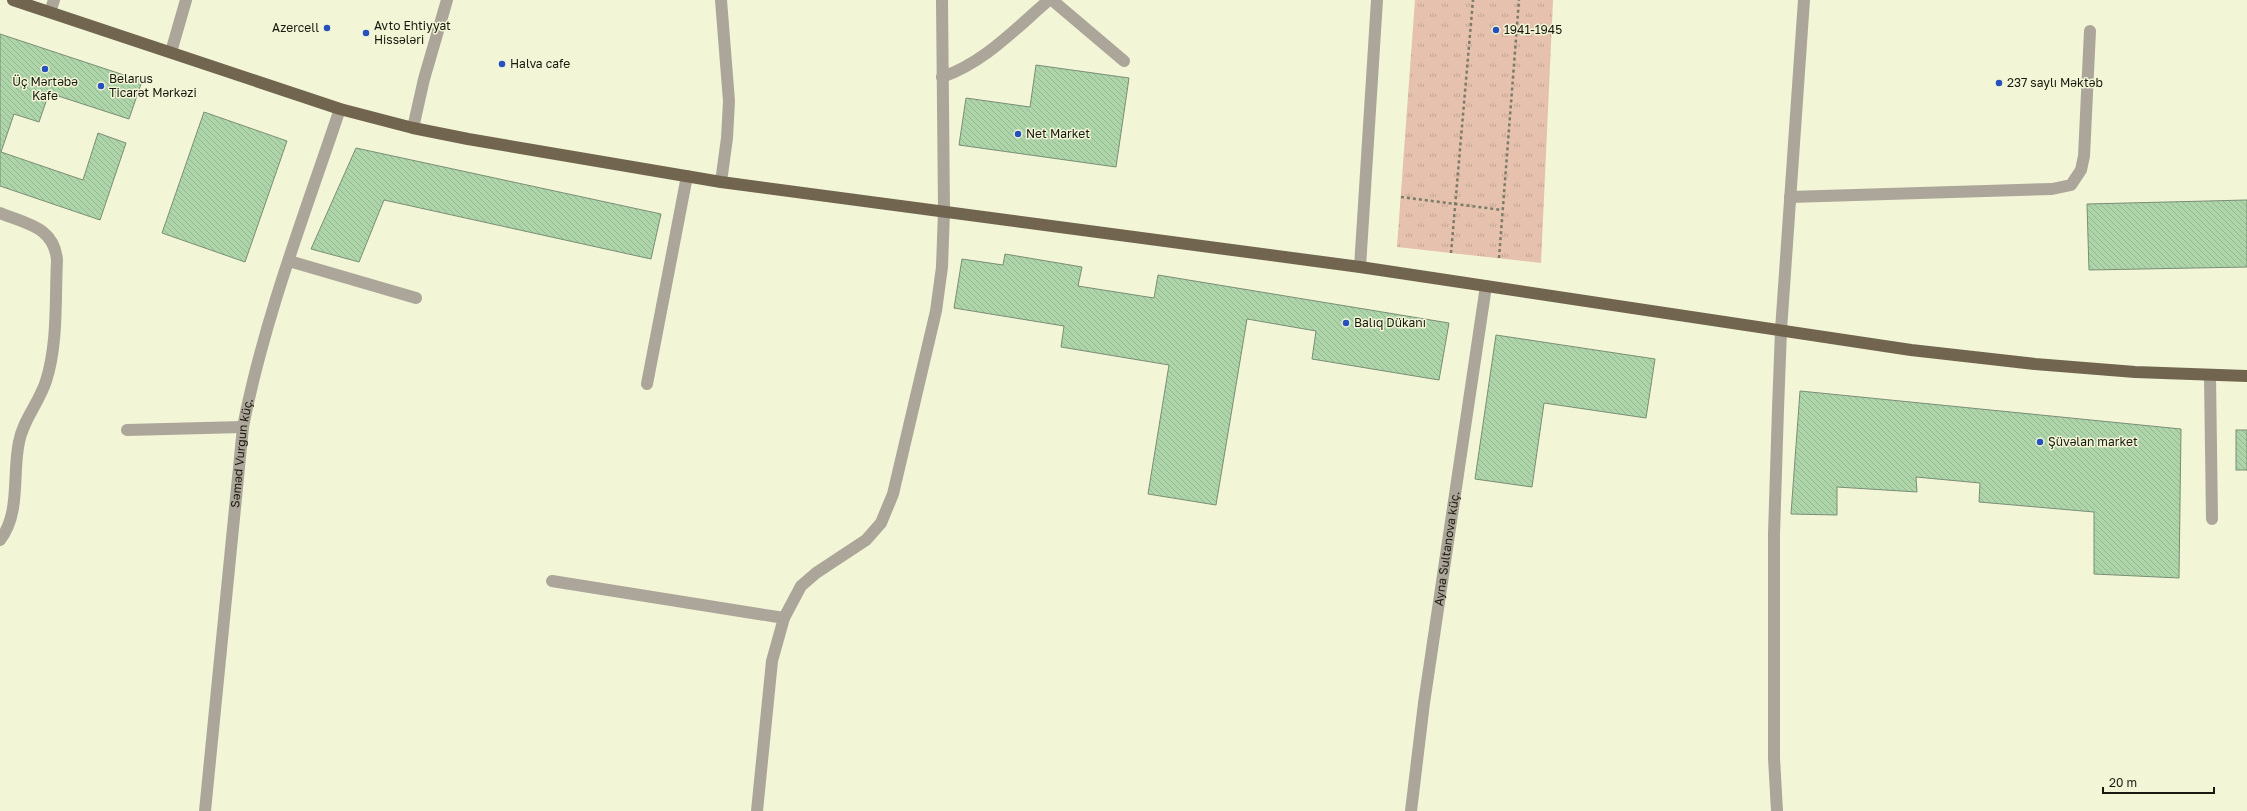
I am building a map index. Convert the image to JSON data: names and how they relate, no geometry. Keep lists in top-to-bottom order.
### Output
{
  "streets": {
    "street": ["Səməd Vurğun küç.", "Ayna Sultanova küç."]
  },
  "places": [
    "Azercell",
    "1941-1945",
    "Avto Ehtiyyat Hissələri",
    "Halva cafe",
    "Üç Mərtəbə Kafe",
    "237 saylı Məktəb",
    "Belarus Ticarət Mərkəzi",
    "Net Market",
    "Balıq Dükanı",
    "Şüvəlan market"
  ],
  "scale_bar": "20 m"
}
